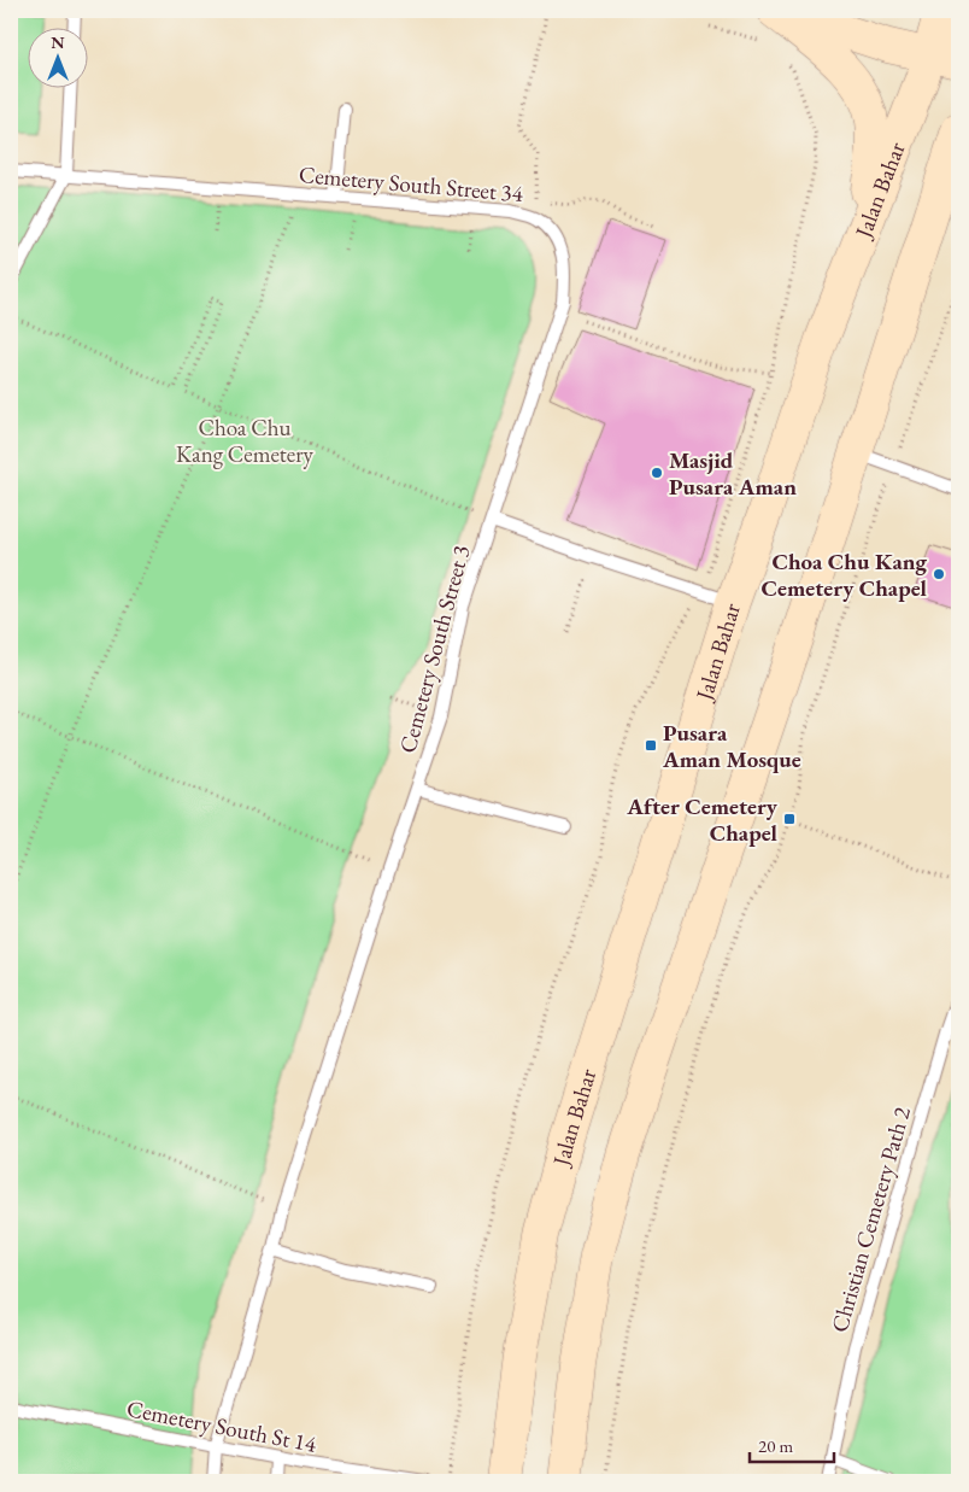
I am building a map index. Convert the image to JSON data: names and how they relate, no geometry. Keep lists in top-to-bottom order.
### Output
{
  "streets": {
    "main road": ["Jalan Bahar"],
    "lane": [
      "Cemetery South Street 34",
      "Cemetery South Street 3",
      "Christian Cemetery Path 2",
      "Cemetery South St 14"
    ]
  },
  "crossings": [
    ["Cemetery South Street 34", "Cemetery South Street 3"],
    ["Cemetery South Street 3", "Cemetery South St 14"]
  ],
  "parks": ["Choa Chu Kang Cemetery"],
  "places": {
    "other": ["Masjid Pusara Aman", "Choa Chu Kang Cemetery Chapel"],
    "transit": ["Pusara Aman Mosque", "After Cemetery Chapel"]
  },
  "scale_bar": "20 m",
  "north": "top"
}
